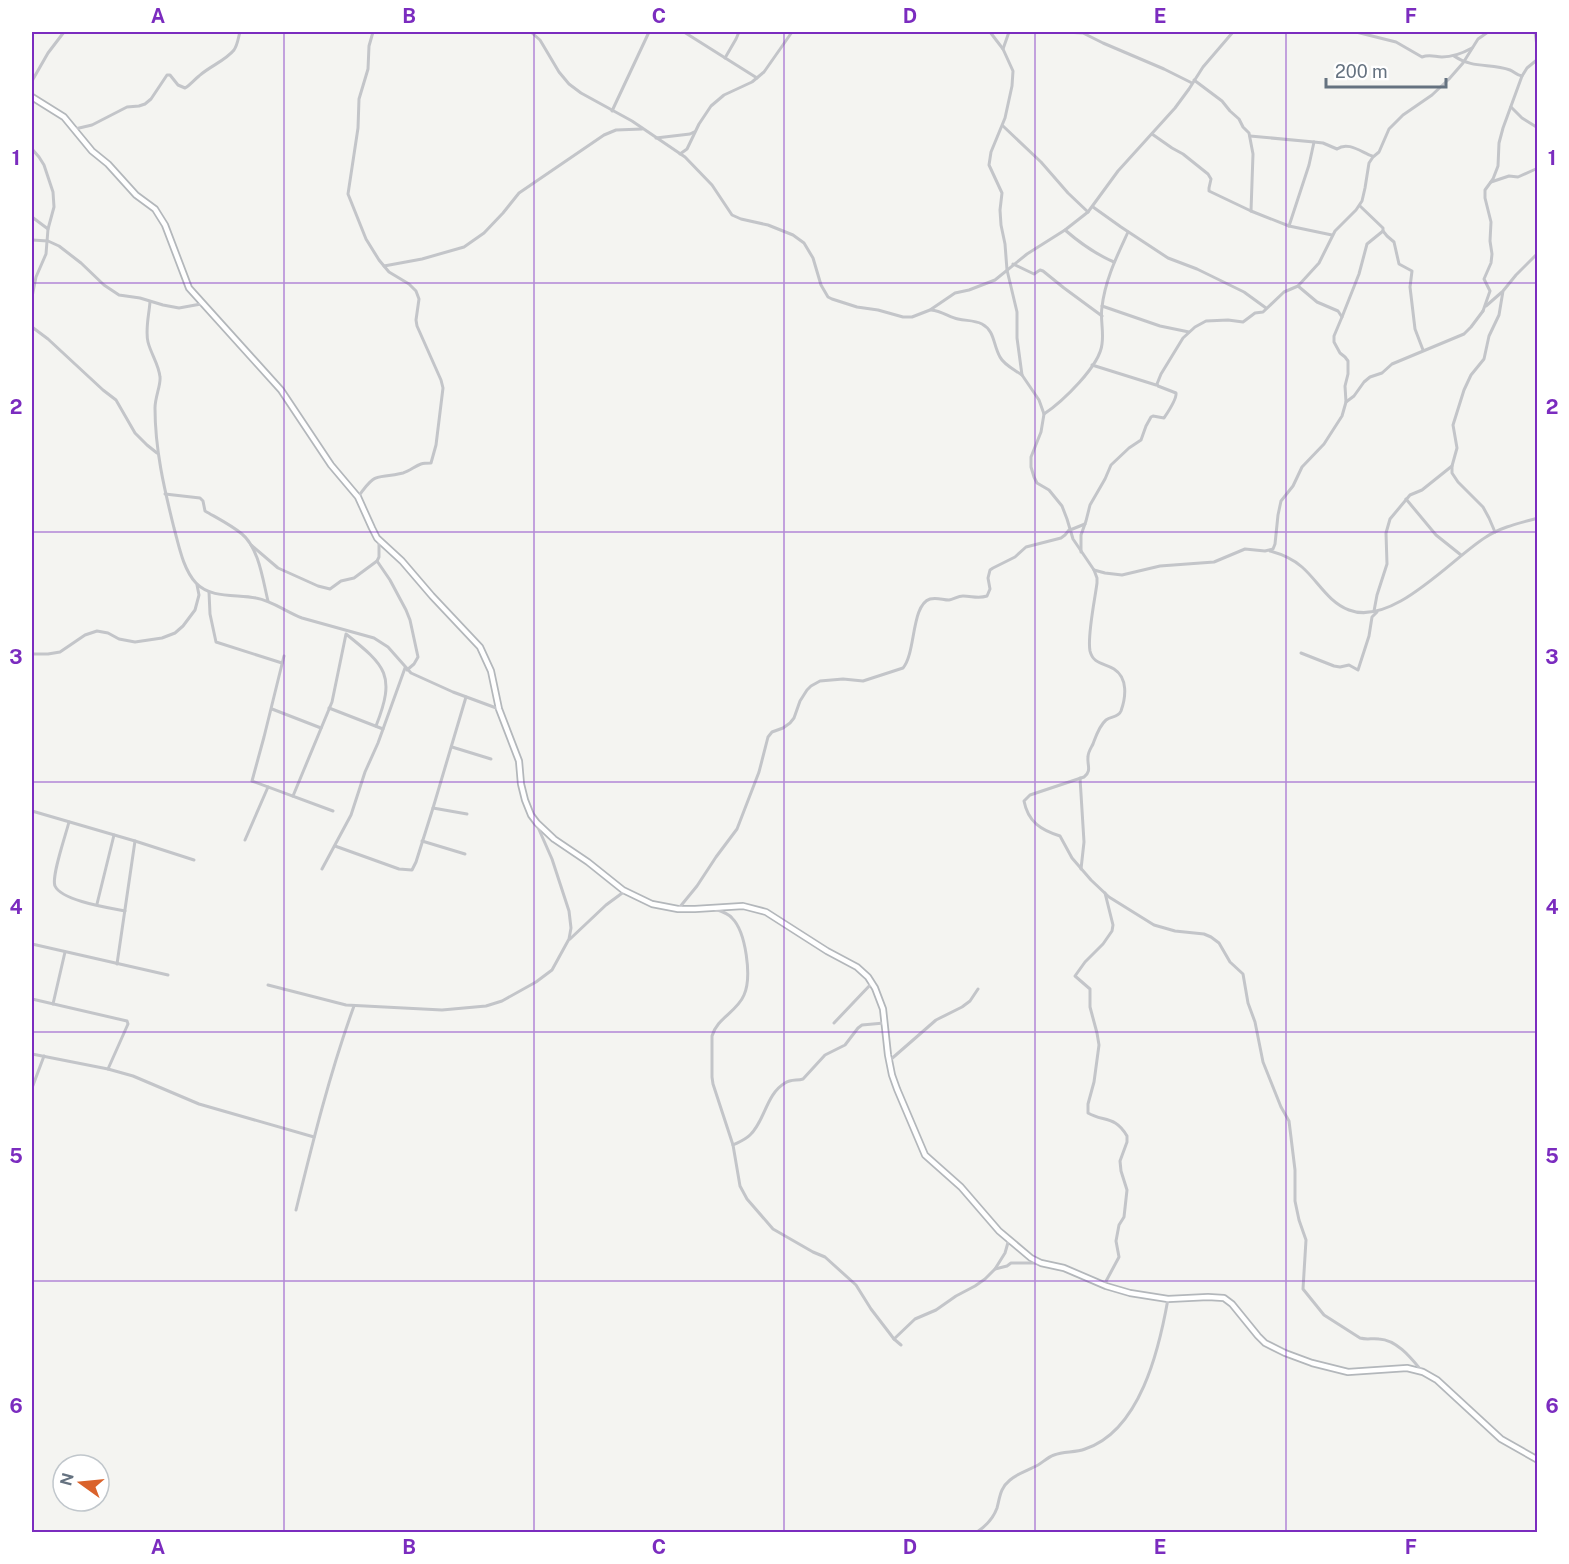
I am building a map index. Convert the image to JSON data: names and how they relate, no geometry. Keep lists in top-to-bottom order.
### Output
{
  "scale_bar": "200 m",
  "north": "left",
  "grid": {
    "columns": [
      "A",
      "B",
      "C",
      "D",
      "E",
      "F"
    ],
    "rows": [
      "1",
      "2",
      "3",
      "4",
      "5",
      "6"
    ]
  }
}
